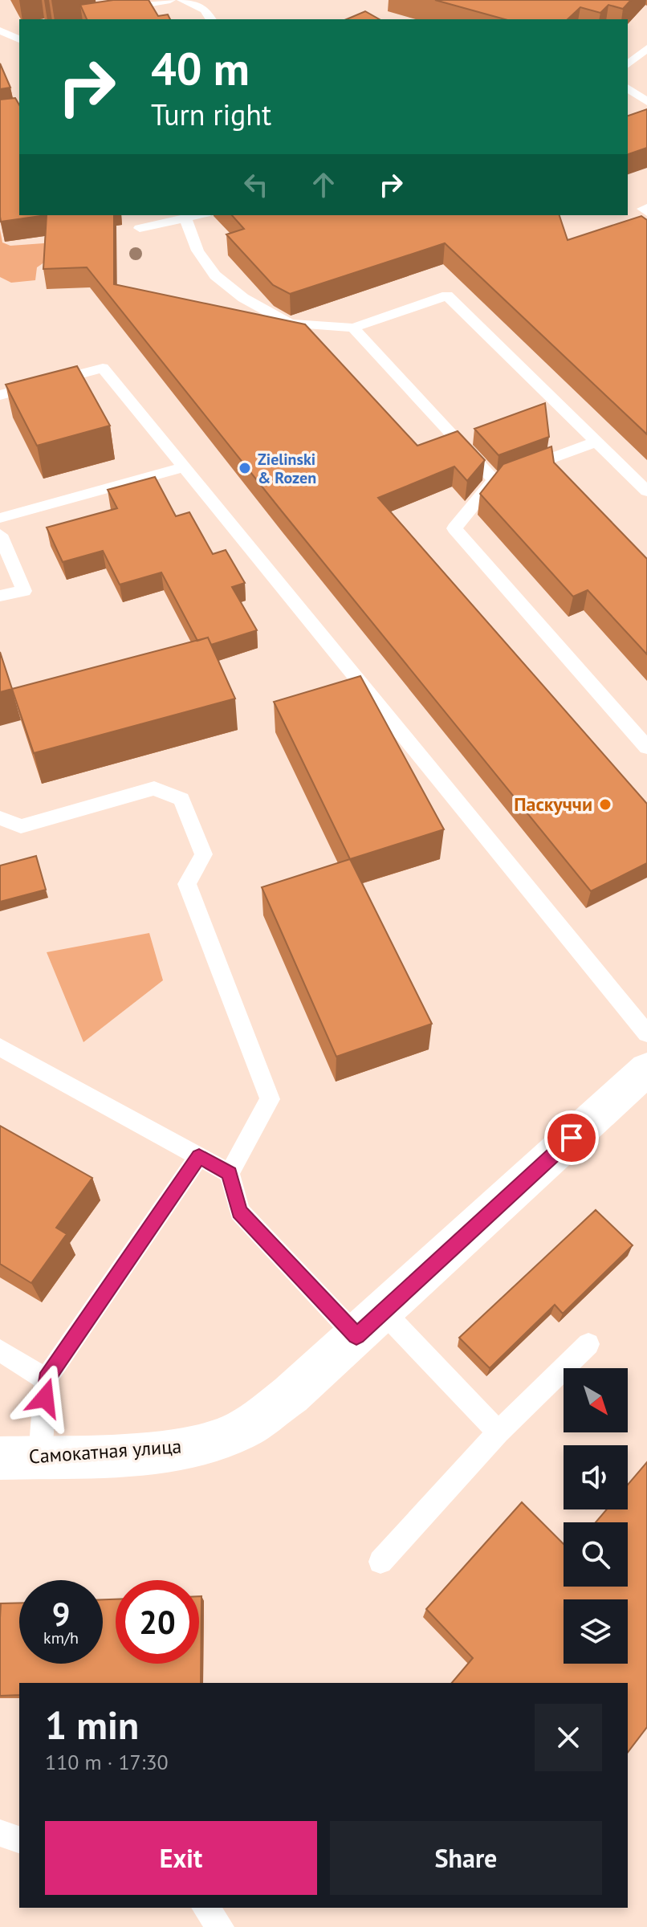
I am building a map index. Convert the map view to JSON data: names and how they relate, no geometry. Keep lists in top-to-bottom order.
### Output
{
  "streets": {
    "street": ["Самокатная улица"]
  },
  "places": ["Zielinski & Rozen", "Паскуччи"],
  "north": "bottom right",
  "page": {
    "turn": ["40 m", "Turn right"],
    "speed": "9 km/h",
    "limit": "20",
    "heading": ["1 min", "110 m · 17:30"],
    "buttons": ["Exit", "Share"]
  }
}
